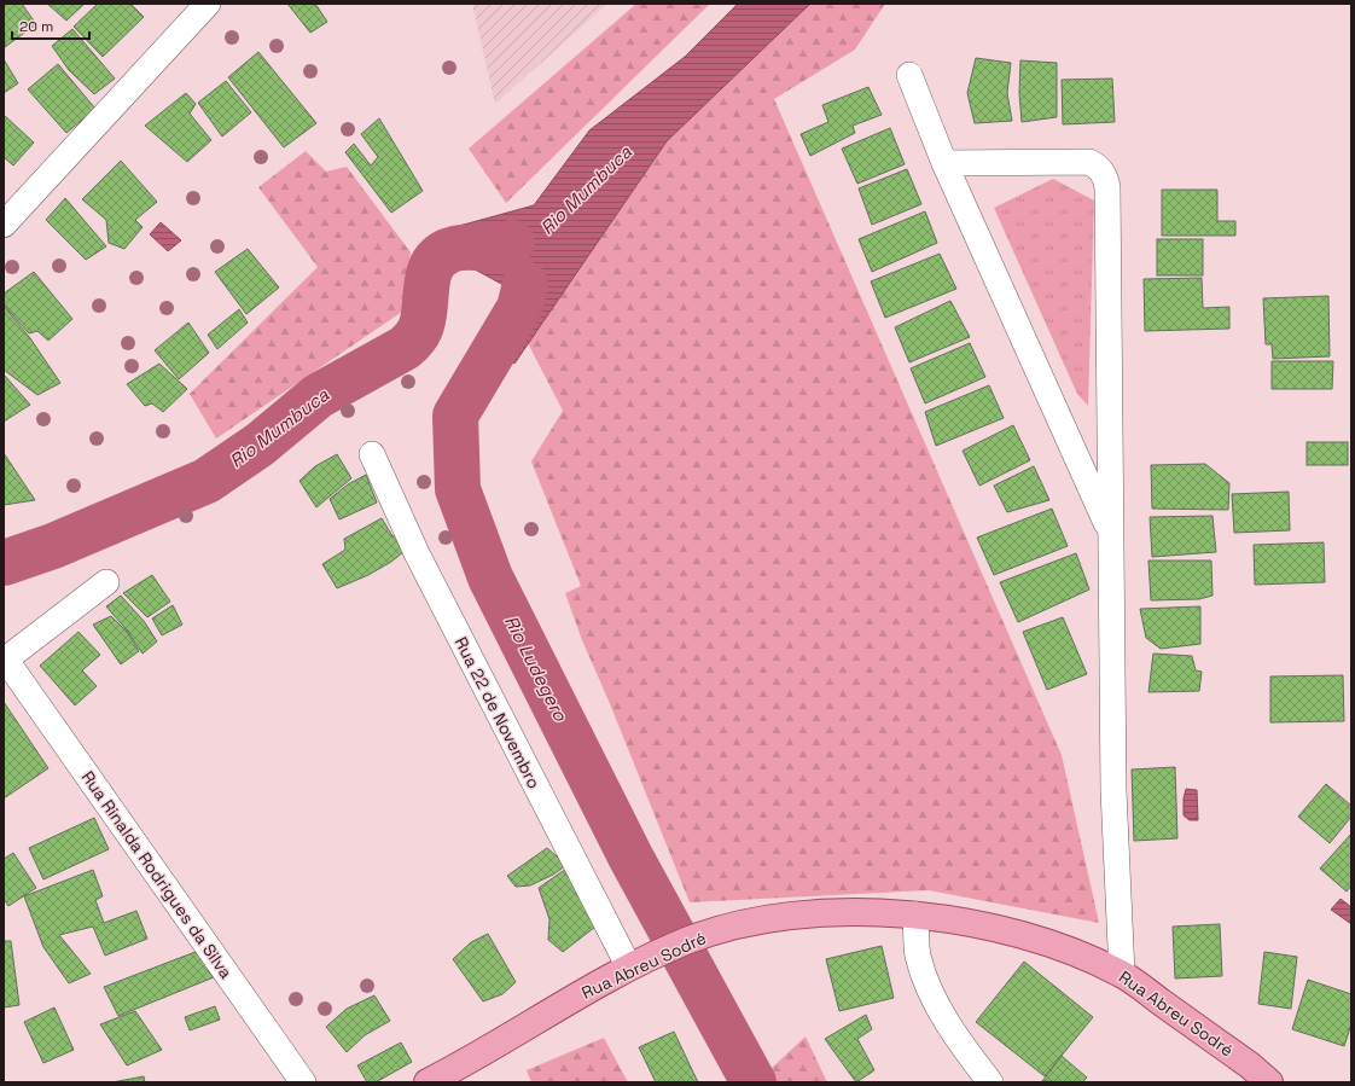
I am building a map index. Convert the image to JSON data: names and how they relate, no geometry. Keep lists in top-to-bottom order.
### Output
{
  "streets": {
    "main road": ["Rua Abreu Sodré"],
    "street": ["Rua 22 de Novembro", "Rua Rinalda Rodrigues da Silva"]
  },
  "crossings": [
    ["Rua 22 de Novembro", "Rua Abreu Sodré"]
  ],
  "water": ["Rio Mumbuca", "Rio Ludegero"],
  "scale_bar": "20 m"
}
